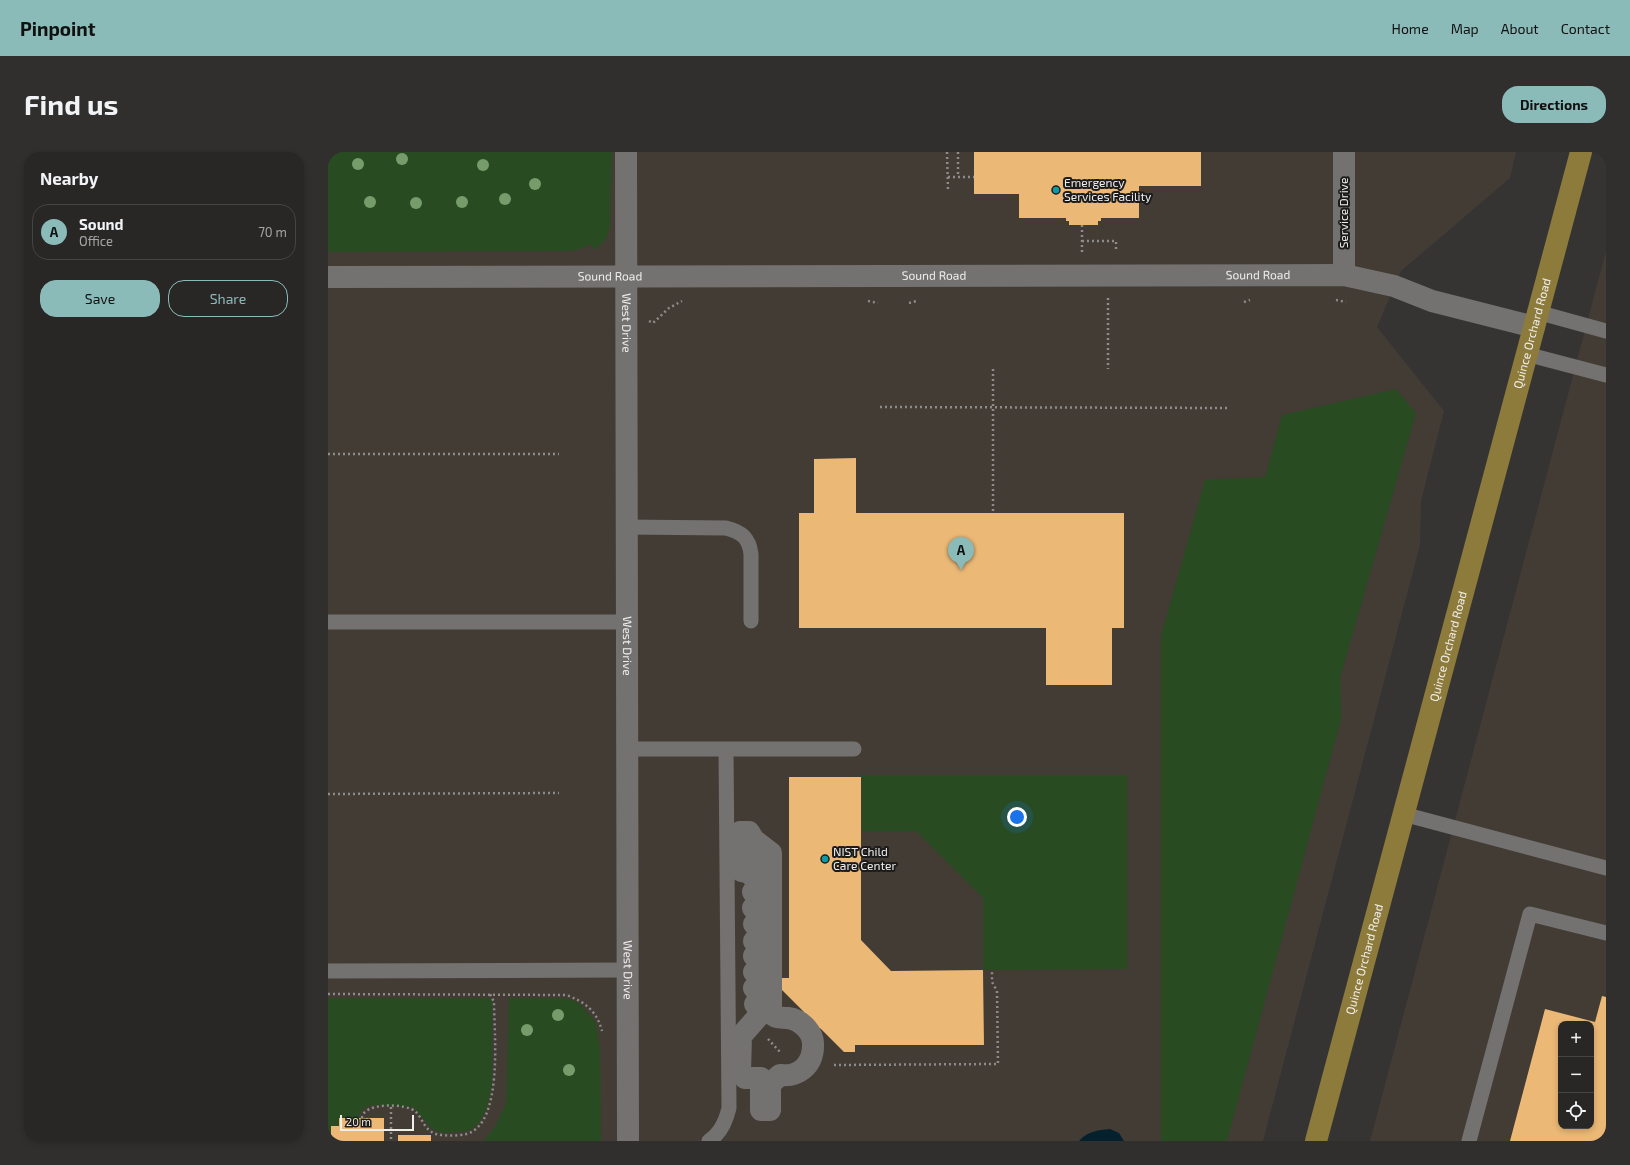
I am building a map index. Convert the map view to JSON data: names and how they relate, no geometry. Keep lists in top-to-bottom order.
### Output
{
  "streets": {
    "main road": ["Quince Orchard Road"],
    "street": ["Service Drive", "Sound Road", "West Drive"]
  },
  "crossings": [
    ["Service Drive", "Sound Road"],
    ["Sound Road", "West Drive"],
    ["Sound Road", "Quince Orchard Road"]
  ],
  "places": ["Emergency Services Facility", "NIST Child Care Center"],
  "scale_bar": "20 m",
  "page": {
    "header": "Pinpoint",
    "nav": [
      "Home",
      "Map",
      "About",
      "Contact"
    ],
    "buttons": [
      "Directions",
      ["Save", "Share"]
    ],
    "title": "Find us",
    "heading": "Nearby",
    "list": [
      {
        "mark": "A",
        "name": "Sound",
        "note": "Office",
        "value": "70 m"
      }
    ],
    "pins": "A",
    "map_buttons": ["+", "−"],
    "scale": "20 m"
  }
}
